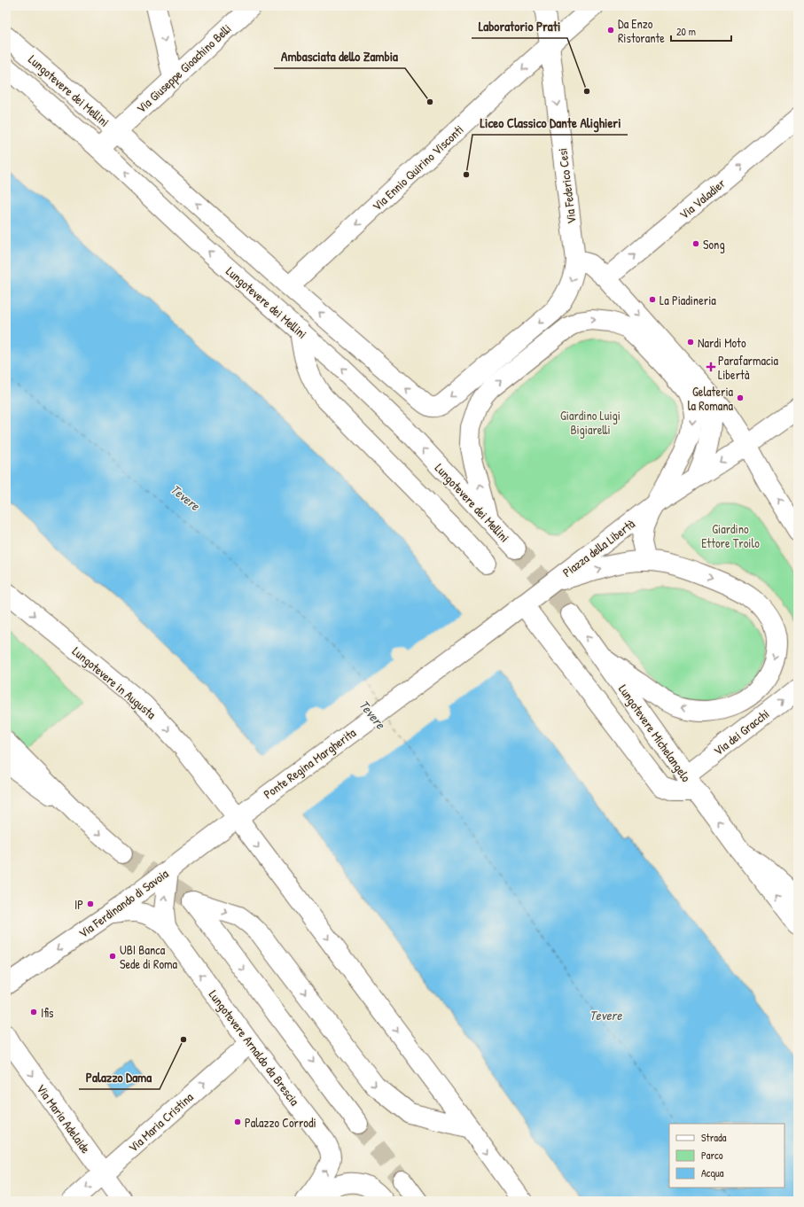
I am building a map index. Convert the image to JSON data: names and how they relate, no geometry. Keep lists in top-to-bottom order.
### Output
{
  "streets": {
    "main road": [
      "Via Giuseppe Gioachino Belli",
      "Lungotevere dei Mellini",
      "Via Ennio Quirino Visconti",
      "Via Federico Cesi",
      "Via Valadier",
      "Piazza della Libertà",
      "Lungotevere in Augusta",
      "Via dei Gracchi",
      "Lungotevere Michelangelo",
      "Ponte Regina Margherita",
      "Via Ferdinando di Savoia",
      "Lungotevere Arnaldo da Brescia",
      "Via Maria Adelaide",
      "Via Maria Cristina"
    ]
  },
  "crossings": [
    ["Via Giuseppe Gioachino Belli", "Lungotevere dei Mellini"],
    ["Lungotevere dei Mellini", "Via Ennio Quirino Visconti"],
    ["Lungotevere dei Mellini", "Via Federico Cesi"],
    ["Via Ennio Quirino Visconti", "Via Federico Cesi"],
    ["Piazza della Libertà", "Ponte Regina Margherita"],
    ["Lungotevere in Augusta", "Ponte Regina Margherita"],
    ["Lungotevere in Augusta", "Via Ferdinando di Savoia"],
    ["Via dei Gracchi", "Lungotevere Michelangelo"],
    ["Ponte Regina Margherita", "Via Ferdinando di Savoia"],
    ["Lungotevere Arnaldo da Brescia", "Via Maria Cristina"],
    ["Via Maria Adelaide", "Via Maria Cristina"]
  ],
  "one_way": [
    "Lungotevere dei Mellini",
    "Via Ennio Quirino Visconti",
    "Via Federico Cesi",
    "Via Valadier",
    "Via dei Gracchi",
    "Via Ferdinando di Savoia",
    "Via Maria Adelaide"
  ],
  "water": ["Tevere"],
  "parks": ["Giardino Luigi Bigiarelli", "Giardino Ettore Troilo"],
  "places": {
    "other": [
      "Da Enzo Ristorante",
      "Laboratorio Prati",
      "Ambasciata dello Zambia",
      "Liceo Classico Dante Alighieri",
      "Song",
      "La Piadineria",
      "Nardi Moto",
      "Gelateria la Romana",
      "IP",
      "UBI Banca Sede di Roma",
      "Ifis",
      "Palazzo Dama",
      "Palazzo Corrodi"
    ],
    "health": ["Parafarmacia Libertà"]
  },
  "legend": ["Strada", "Parco", "Acqua"],
  "scale_bar": "20 m"
}
